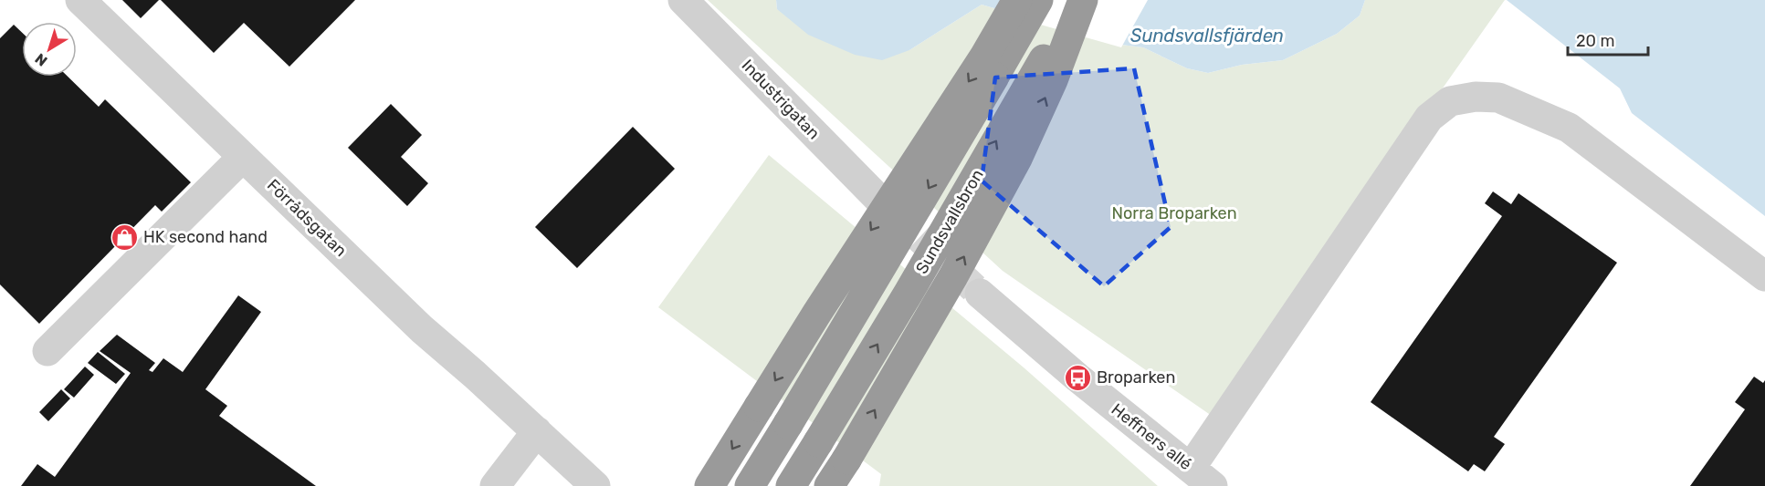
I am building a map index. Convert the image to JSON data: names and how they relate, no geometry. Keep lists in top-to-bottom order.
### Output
{
  "streets": {
    "highway": ["Sundsvallsbron"],
    "street": ["Industrigatan", "Förrådsgatan", "Heffners allé"]
  },
  "water": ["Sundsvallsfjärden"],
  "parks": ["Norra Broparken"],
  "places": {
    "shop": ["HK second hand"],
    "bus stop": ["Broparken"]
  },
  "scale_bar": "20 m",
  "north": "bottom left"
}
